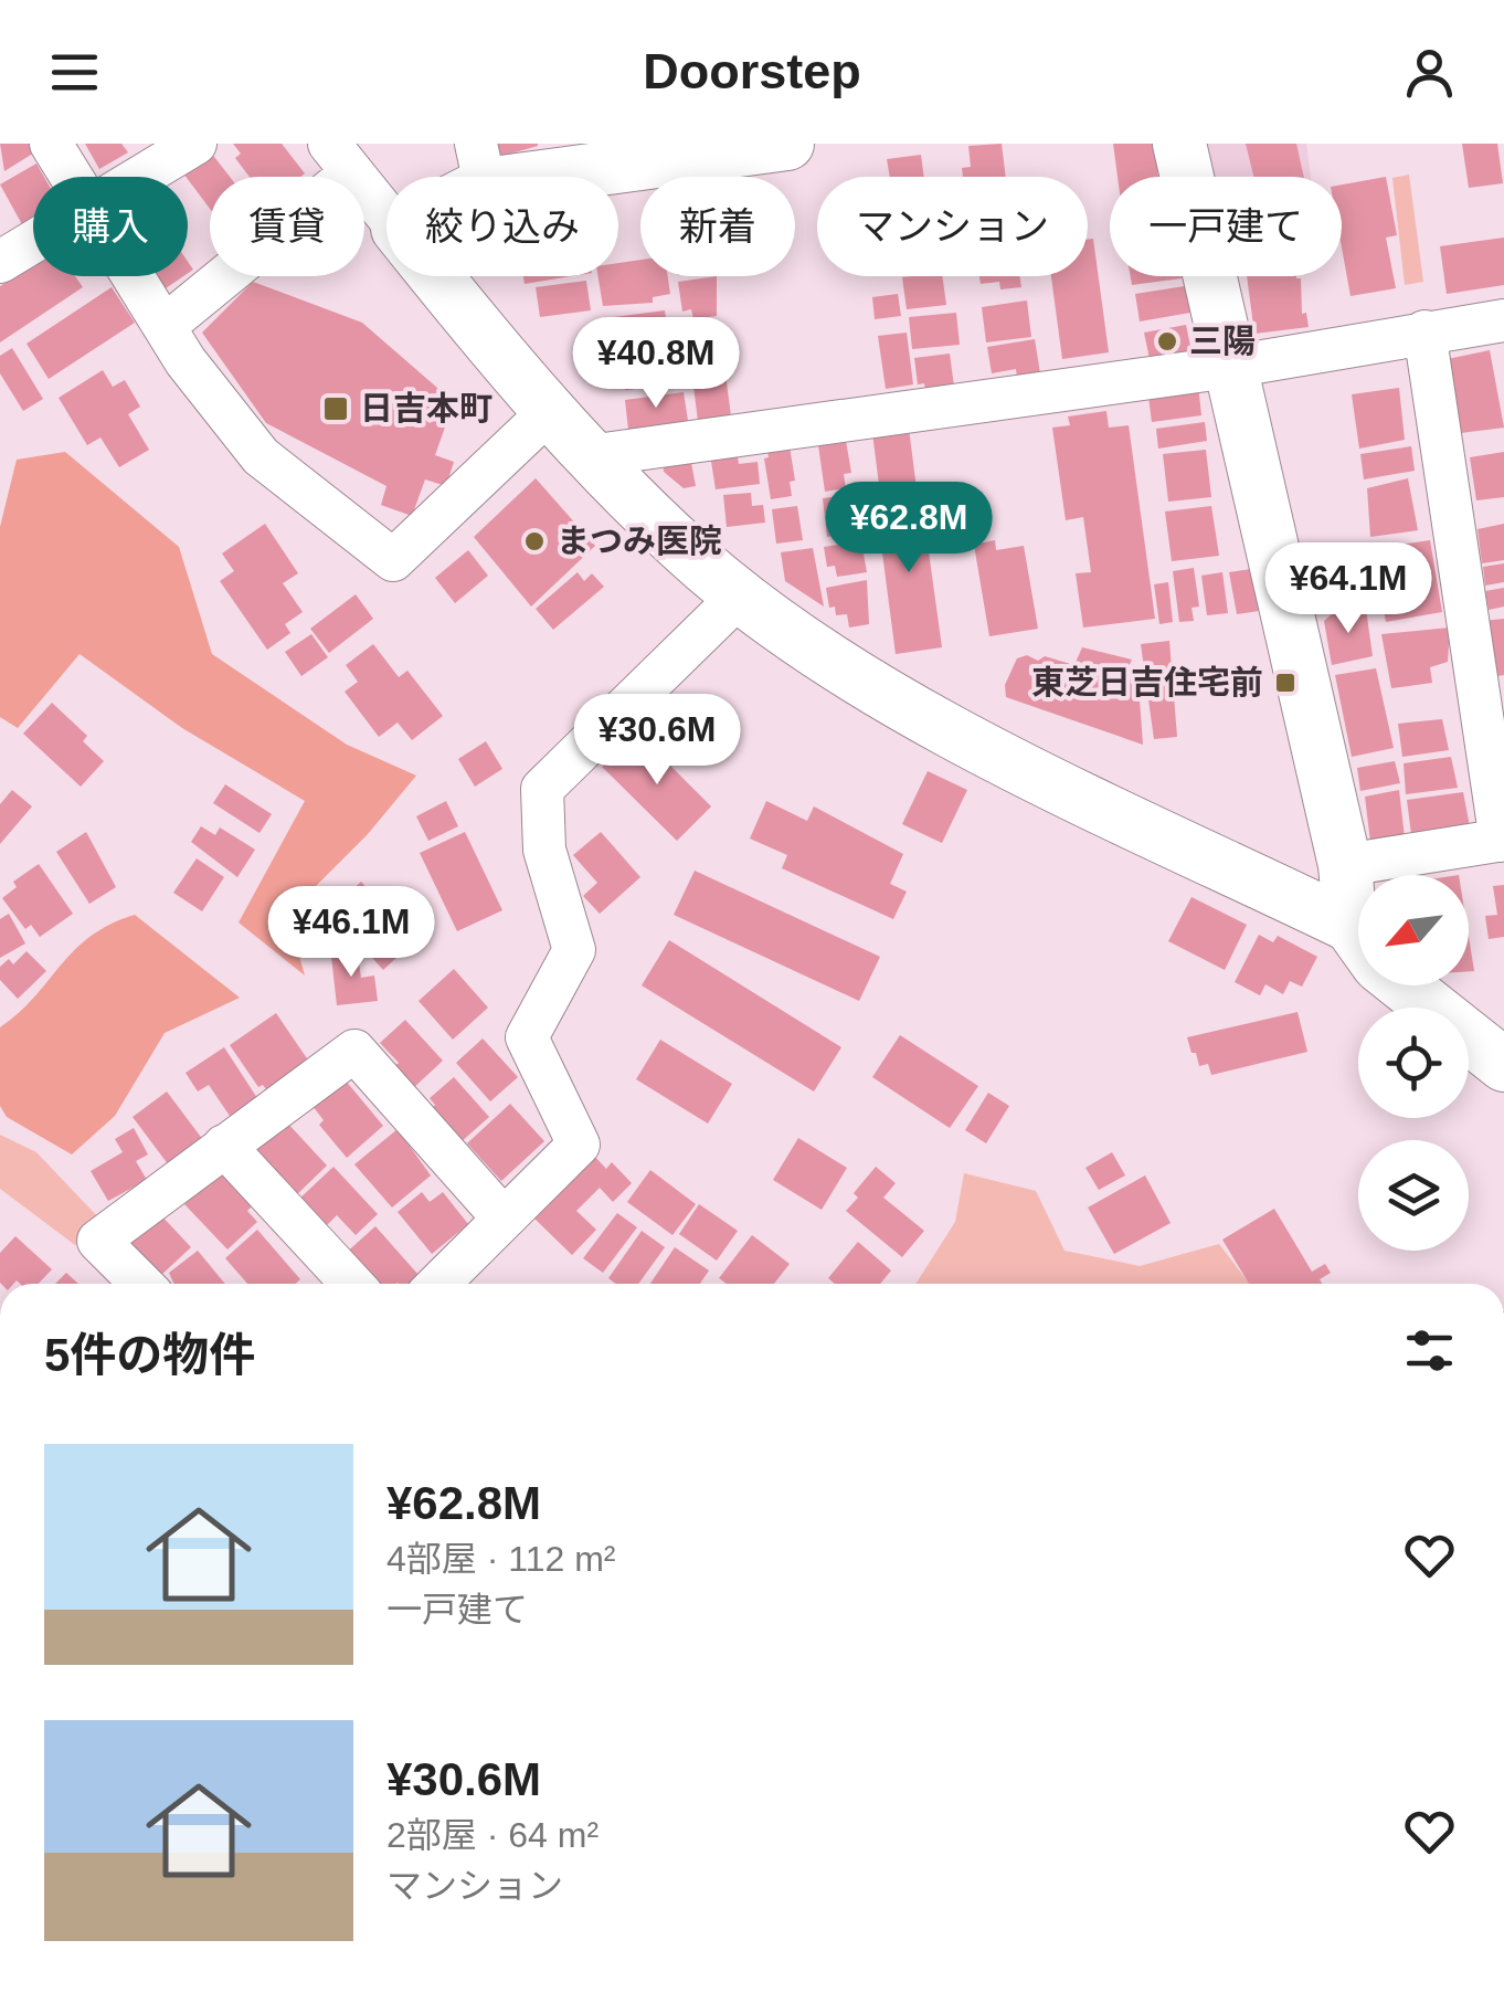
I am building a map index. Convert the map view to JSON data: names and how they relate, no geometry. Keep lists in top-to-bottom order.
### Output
{
  "places": {
    "other": ["三陽", "まつみ医院"],
    "transit": ["日吉本町", "東芝日吉住宅前"]
  },
  "north": "bottom left",
  "page": {
    "header": "Doorstep",
    "chip": [
      "購入",
      "賃貸",
      "絞り込み",
      "新着",
      "マンション",
      "一戸建て"
    ],
    "price": [
      "¥40.8M",
      "¥62.8M",
      "¥64.1M",
      "¥30.6M",
      "¥46.1M"
    ],
    "heading": "5件の物件",
    "list": [
      {
        "name": "¥62.8M",
        "note": "4部屋 · 112 m² · 一戸建て"
      },
      {
        "name": "¥30.6M",
        "note": "2部屋 · 64 m² · マンション"
      }
    ]
  }
}
